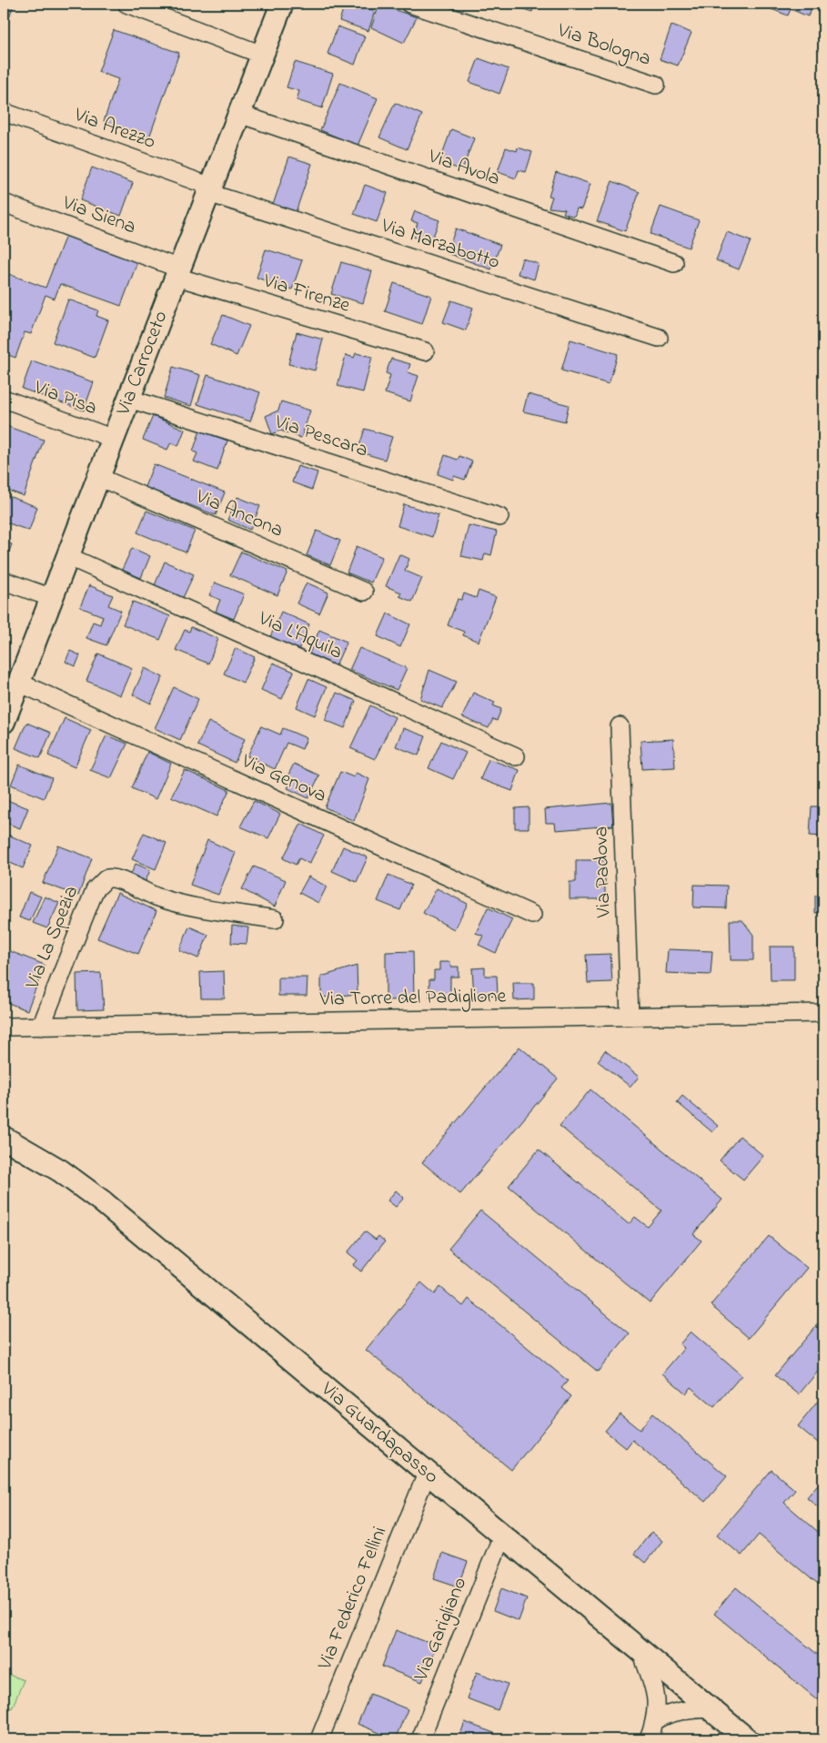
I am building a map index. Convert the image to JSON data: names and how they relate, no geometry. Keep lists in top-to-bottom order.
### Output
{
  "streets": {
    "street": [
      "Via Bologna",
      "Via Arezzo",
      "Via Avola",
      "Via Siena",
      "Via Marzabotto",
      "Via Firenze",
      "Via Carroceto",
      "Via Pisa",
      "Via Pescara",
      "Via Ancona",
      "Via L'Aquila",
      "Via Genova",
      "Via Padova",
      "Via La Spezia",
      "Via Torre del Padiglione",
      "Via Guardapasso",
      "Via Federico Fellini",
      "Via Garigliano"
    ]
  },
  "crossings": [
    ["Via Arezzo", "Via Marzabotto"],
    ["Via Arezzo", "Via Carroceto"],
    ["Via Avola", "Via Carroceto"],
    ["Via Siena", "Via Firenze"],
    ["Via Siena", "Via Carroceto"],
    ["Via Marzabotto", "Via Carroceto"],
    ["Via Firenze", "Via Carroceto"],
    ["Via Carroceto", "Via Pisa"],
    ["Via Carroceto", "Via Pescara"],
    ["Via Carroceto", "Via Ancona"],
    ["Via Carroceto", "Via L'Aquila"],
    ["Via Carroceto", "Via Genova"],
    ["Via Padova", "Via Torre del Padiglione"],
    ["Via La Spezia", "Via Torre del Padiglione"],
    ["Via Guardapasso", "Via Federico Fellini"],
    ["Via Guardapasso", "Via Garigliano"]
  ]
}
